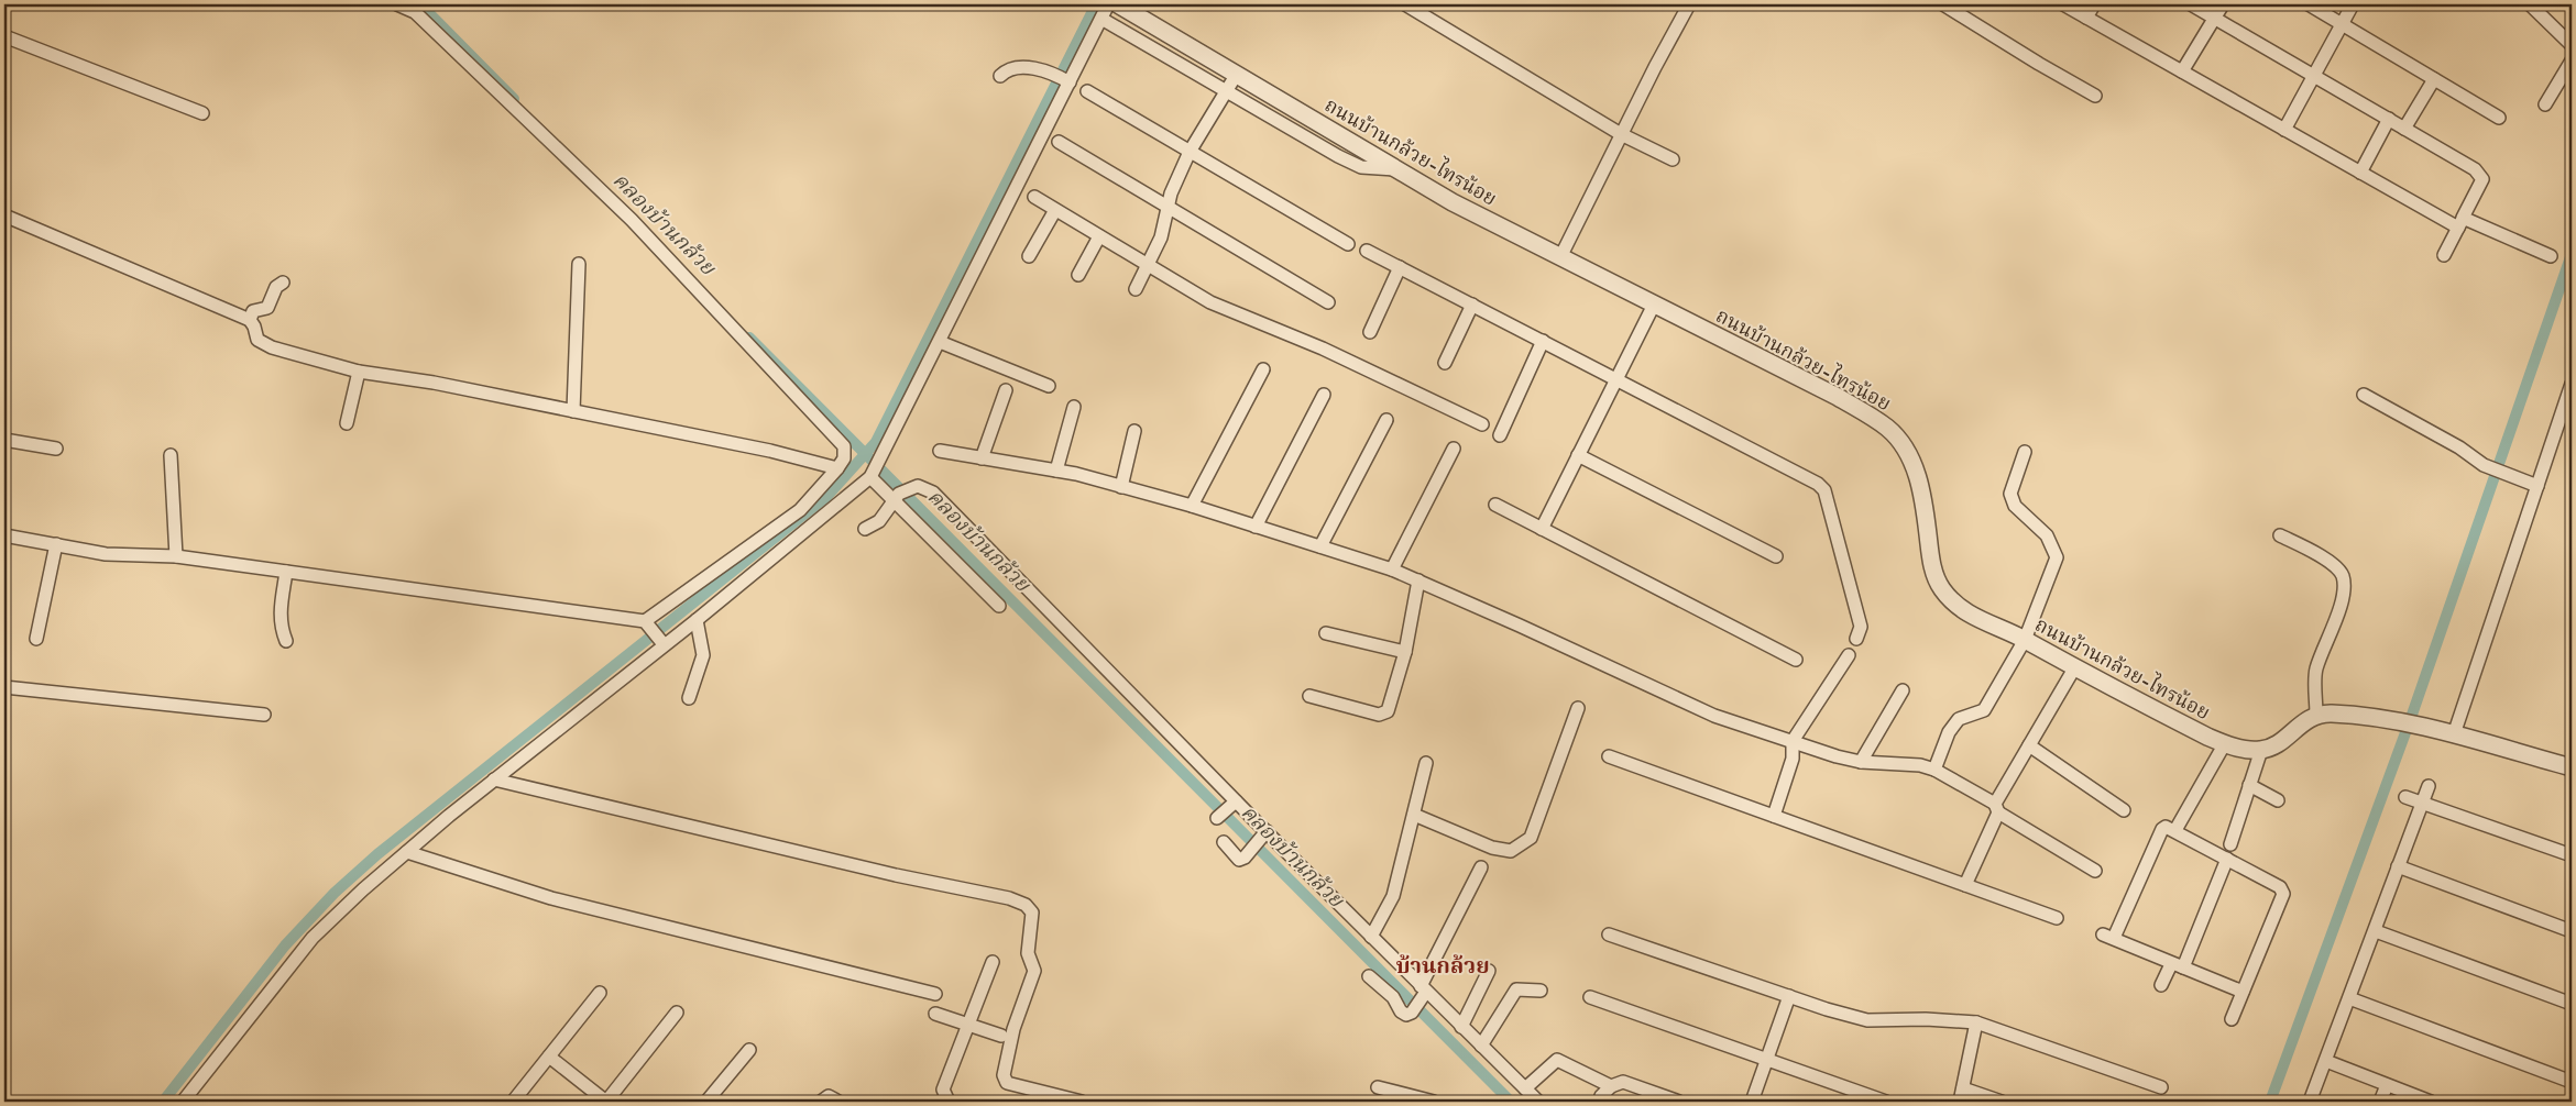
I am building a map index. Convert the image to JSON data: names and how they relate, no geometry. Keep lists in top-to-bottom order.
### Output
{
  "streets": {
    "street": ["ถนนบ้านกล้วย-ไทรน้อย"]
  },
  "districts": ["บ้านกล้วย"],
  "water": ["คลองบ้านกล้วย"]
}
